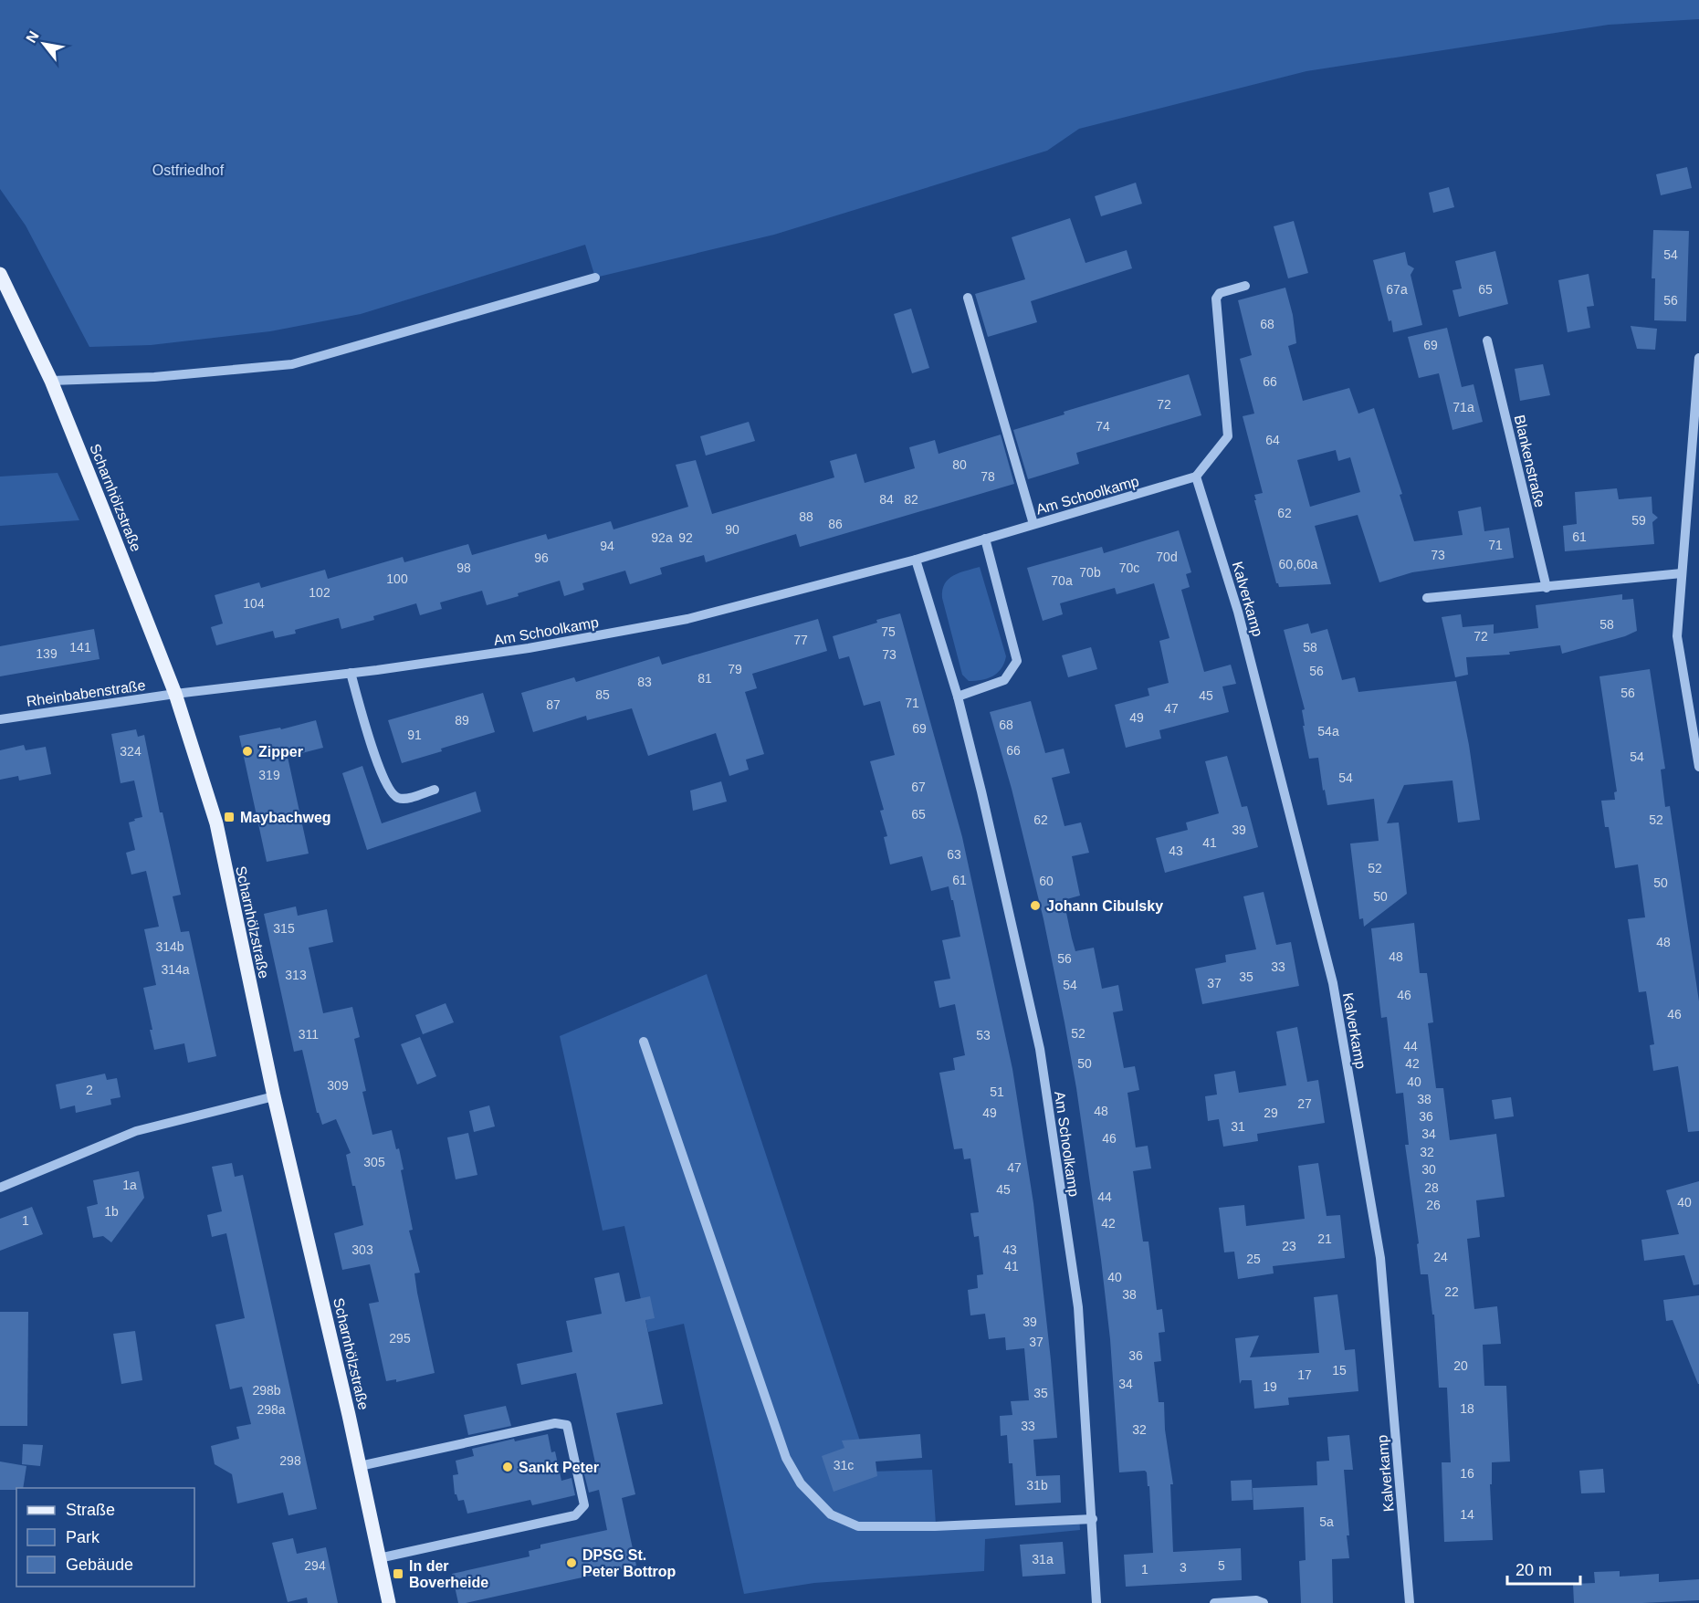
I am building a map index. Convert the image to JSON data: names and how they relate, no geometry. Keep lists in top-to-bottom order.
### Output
{
  "streets": {
    "main road": ["Scharnhölzstraße"],
    "street": [
      "Blankenstraße",
      "Am Schoolkamp",
      "Kalverkamp",
      "Rheinbabenstraße"
    ]
  },
  "crossings": [
    ["Am Schoolkamp", "Scharnhölzstraße"],
    ["Am Schoolkamp", "Kalverkamp"],
    ["Am Schoolkamp", "Rheinbabenstraße"],
    ["Scharnhölzstraße", "Rheinbabenstraße"]
  ],
  "parks": ["Ostfriedhof"],
  "places": {
    "other": [
      "Zipper",
      "Johann Cibulsky",
      "Sankt Peter",
      "DPSG St. Peter Bottrop"
    ],
    "transit": ["Maybachweg", "In der Boverheide"]
  },
  "house_numbers": [
    "54",
    "67a",
    "65",
    "56",
    "68",
    "69",
    "66",
    "72",
    "71a",
    "74",
    "64",
    "80",
    "78",
    "84",
    "82",
    "62",
    "88",
    "59",
    "86",
    "90",
    "61",
    "92a",
    "92",
    "71",
    "94",
    "73",
    "70d",
    "96",
    "60,60a",
    "98",
    "70c",
    "70b",
    "100",
    "70a",
    "102",
    "104",
    "58",
    "75",
    "72",
    "77",
    "141",
    "58",
    "139",
    "73",
    "79",
    "56",
    "81",
    "83",
    "56",
    "85",
    "45",
    "71",
    "87",
    "47",
    "49",
    "89",
    "68",
    "69",
    "54a",
    "91",
    "66",
    "324",
    "54",
    "319",
    "54",
    "67",
    "65",
    "62",
    "52",
    "39",
    "41",
    "43",
    "63",
    "52",
    "61",
    "60",
    "50",
    "50",
    "315",
    "48",
    "314b",
    "48",
    "56",
    "33",
    "314a",
    "313",
    "35",
    "37",
    "54",
    "46",
    "46",
    "52",
    "311",
    "53",
    "44",
    "50",
    "42",
    "40",
    "309",
    "2",
    "51",
    "38",
    "27",
    "48",
    "49",
    "29",
    "36",
    "31",
    "34",
    "46",
    "32",
    "305",
    "47",
    "30",
    "1a",
    "28",
    "45",
    "44",
    "40",
    "26",
    "1b",
    "1",
    "42",
    "21",
    "23",
    "303",
    "43",
    "24",
    "25",
    "41",
    "40",
    "22",
    "38",
    "39",
    "295",
    "37",
    "36",
    "20",
    "15",
    "17",
    "34",
    "19",
    "298b",
    "35",
    "18",
    "298a",
    "33",
    "32",
    "298",
    "31c",
    "16",
    "31b",
    "14",
    "5a",
    "31a",
    "294",
    "5",
    "3",
    "1"
  ],
  "legend": ["Straße", "Park", "Gebäude"],
  "scale_bar": "20 m",
  "north": "top left"
}
